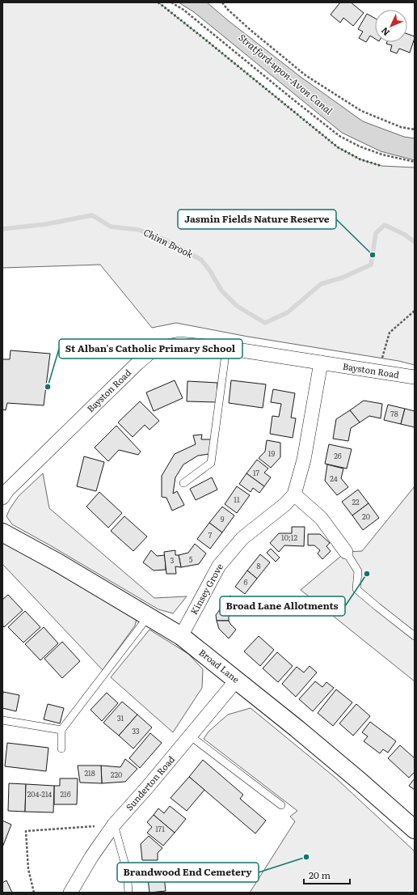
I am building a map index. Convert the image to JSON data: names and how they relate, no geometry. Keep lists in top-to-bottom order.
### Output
{
  "streets": {
    "street": [
      "Bayston Road",
      "Kinsey Grove",
      "Broad Lane",
      "Sunderton Road"
    ]
  },
  "crossings": [
    ["Bayston Road", "Kinsey Grove"],
    ["Kinsey Grove", "Broad Lane"],
    ["Broad Lane", "Sunderton Road"]
  ],
  "water": ["Stratford-upon-Avon Canal", "Chinn Brook"],
  "places": [
    "Jasmin Fields Nature Reserve",
    "St Alban's Catholic Primary School",
    "Broad Lane Allotments",
    "Brandwood End Cemetery"
  ],
  "house_numbers": [
    "78",
    "19",
    "26",
    "17",
    "24",
    "11",
    "22",
    "20",
    "9",
    "7",
    "10;12",
    "5",
    "3",
    "8",
    "6",
    "31",
    "33",
    "218",
    "220",
    "204-214",
    "216",
    "171"
  ],
  "scale_bar": "20 m",
  "north": "bottom left"
}
